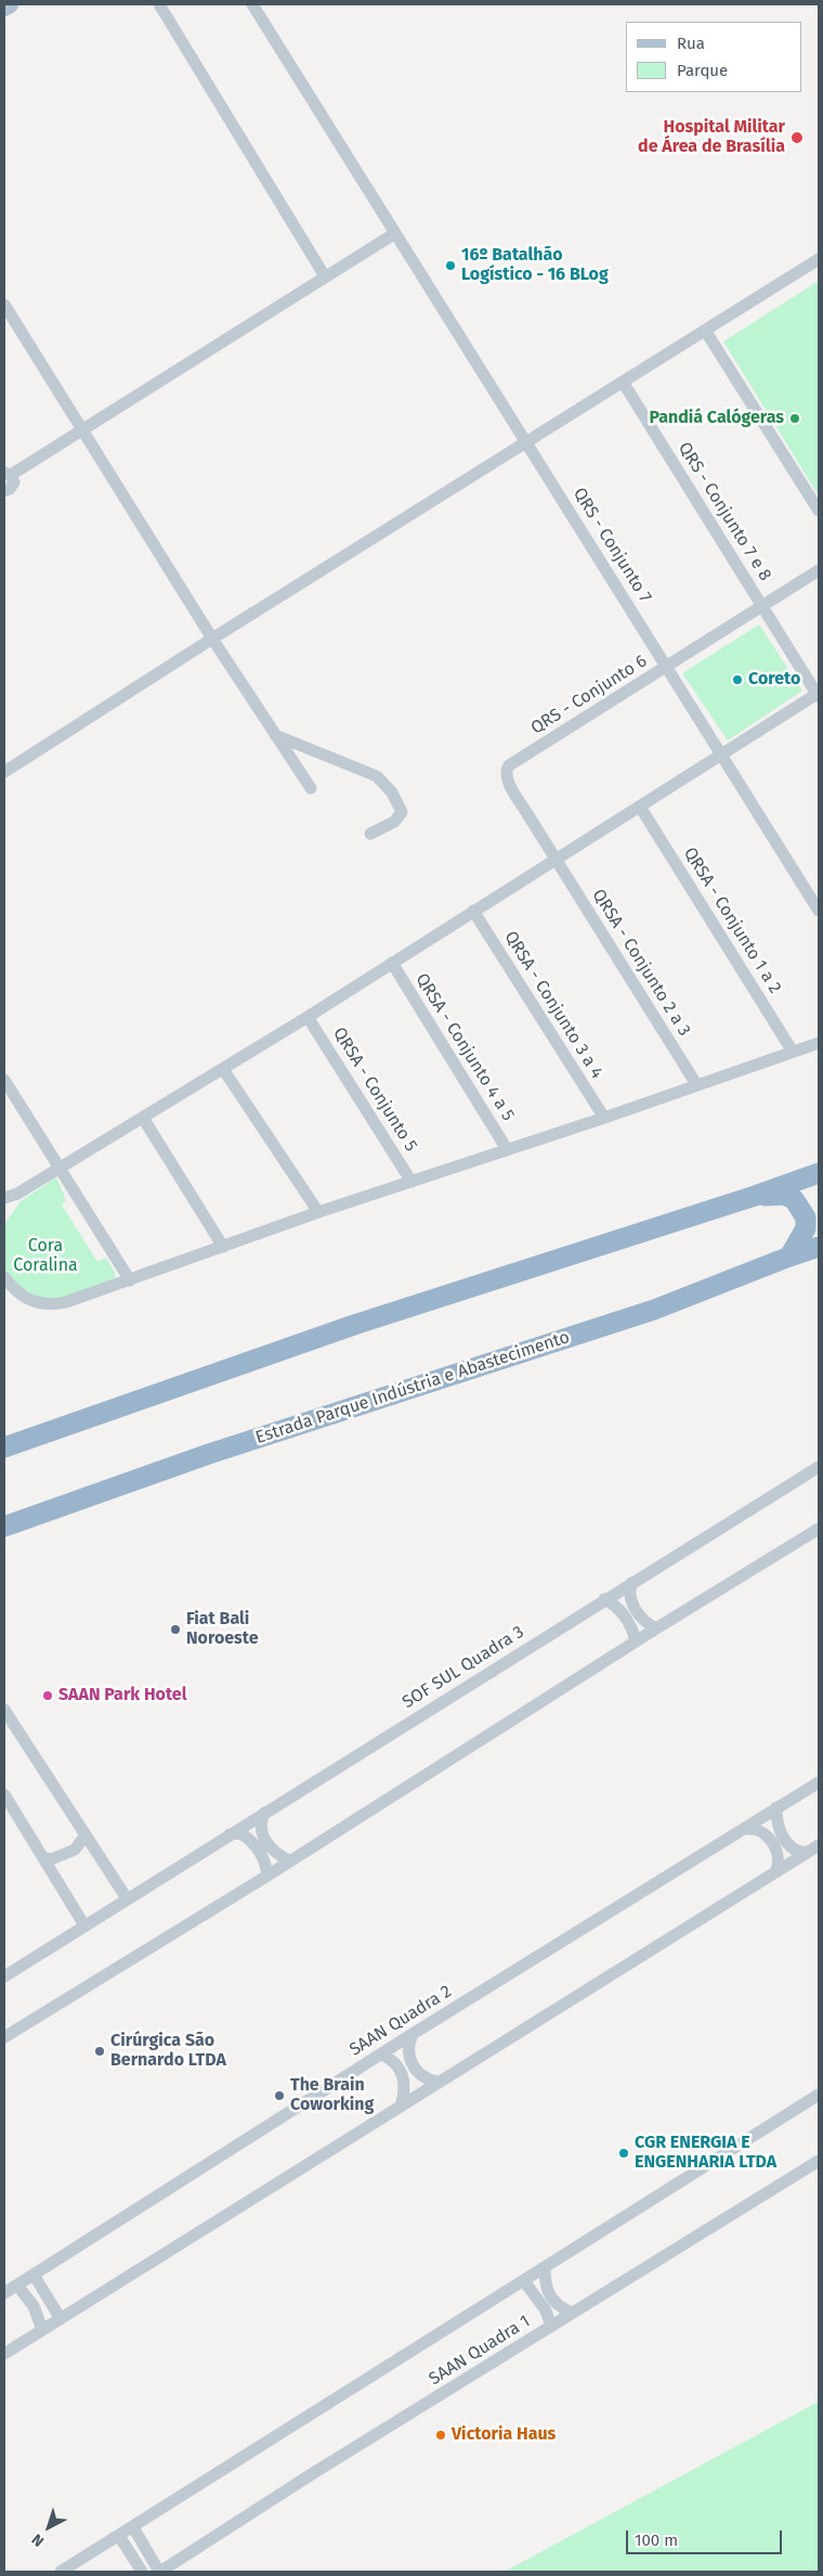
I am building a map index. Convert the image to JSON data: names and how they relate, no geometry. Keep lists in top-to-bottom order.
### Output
{
  "streets": {
    "highway": ["Estrada Parque Indústria e Abastecimento"],
    "street": [
      "QRS - Conjunto 7 e 8",
      "QRS - Conjunto 7",
      "QRS - Conjunto 6",
      "QRSA - Conjunto 1 a 2",
      "QRSA - Conjunto 2 a 3",
      "QRSA - Conjunto 3 a 4",
      "QRSA - Conjunto 4 a 5",
      "QRSA - Conjunto 5",
      "SOF SUL Quadra 3",
      "SAAN Quadra 2",
      "SAAN Quadra 1"
    ]
  },
  "crossings": [
    ["QRS - Conjunto 7", "QRS - Conjunto 6"],
    ["QRS - Conjunto 6", "QRSA - Conjunto 2 a 3"]
  ],
  "parks": ["Cora Coralina"],
  "places": [
    "Hospital Militar de Área de Brasília",
    "16º Batalhão Logístico - 16 BLog",
    "Pandiá Calógeras",
    "Coreto",
    "Fiat Bali Noroeste",
    "SAAN Park Hotel",
    "Cirúrgica São Bernardo LTDA",
    "The Brain Coworking",
    "CGR ENERGIA E ENGENHARIA LTDA",
    "Victoria Haus"
  ],
  "legend": ["Rua", "Parque"],
  "scale_bar": "100 m",
  "north": "bottom left"
}
